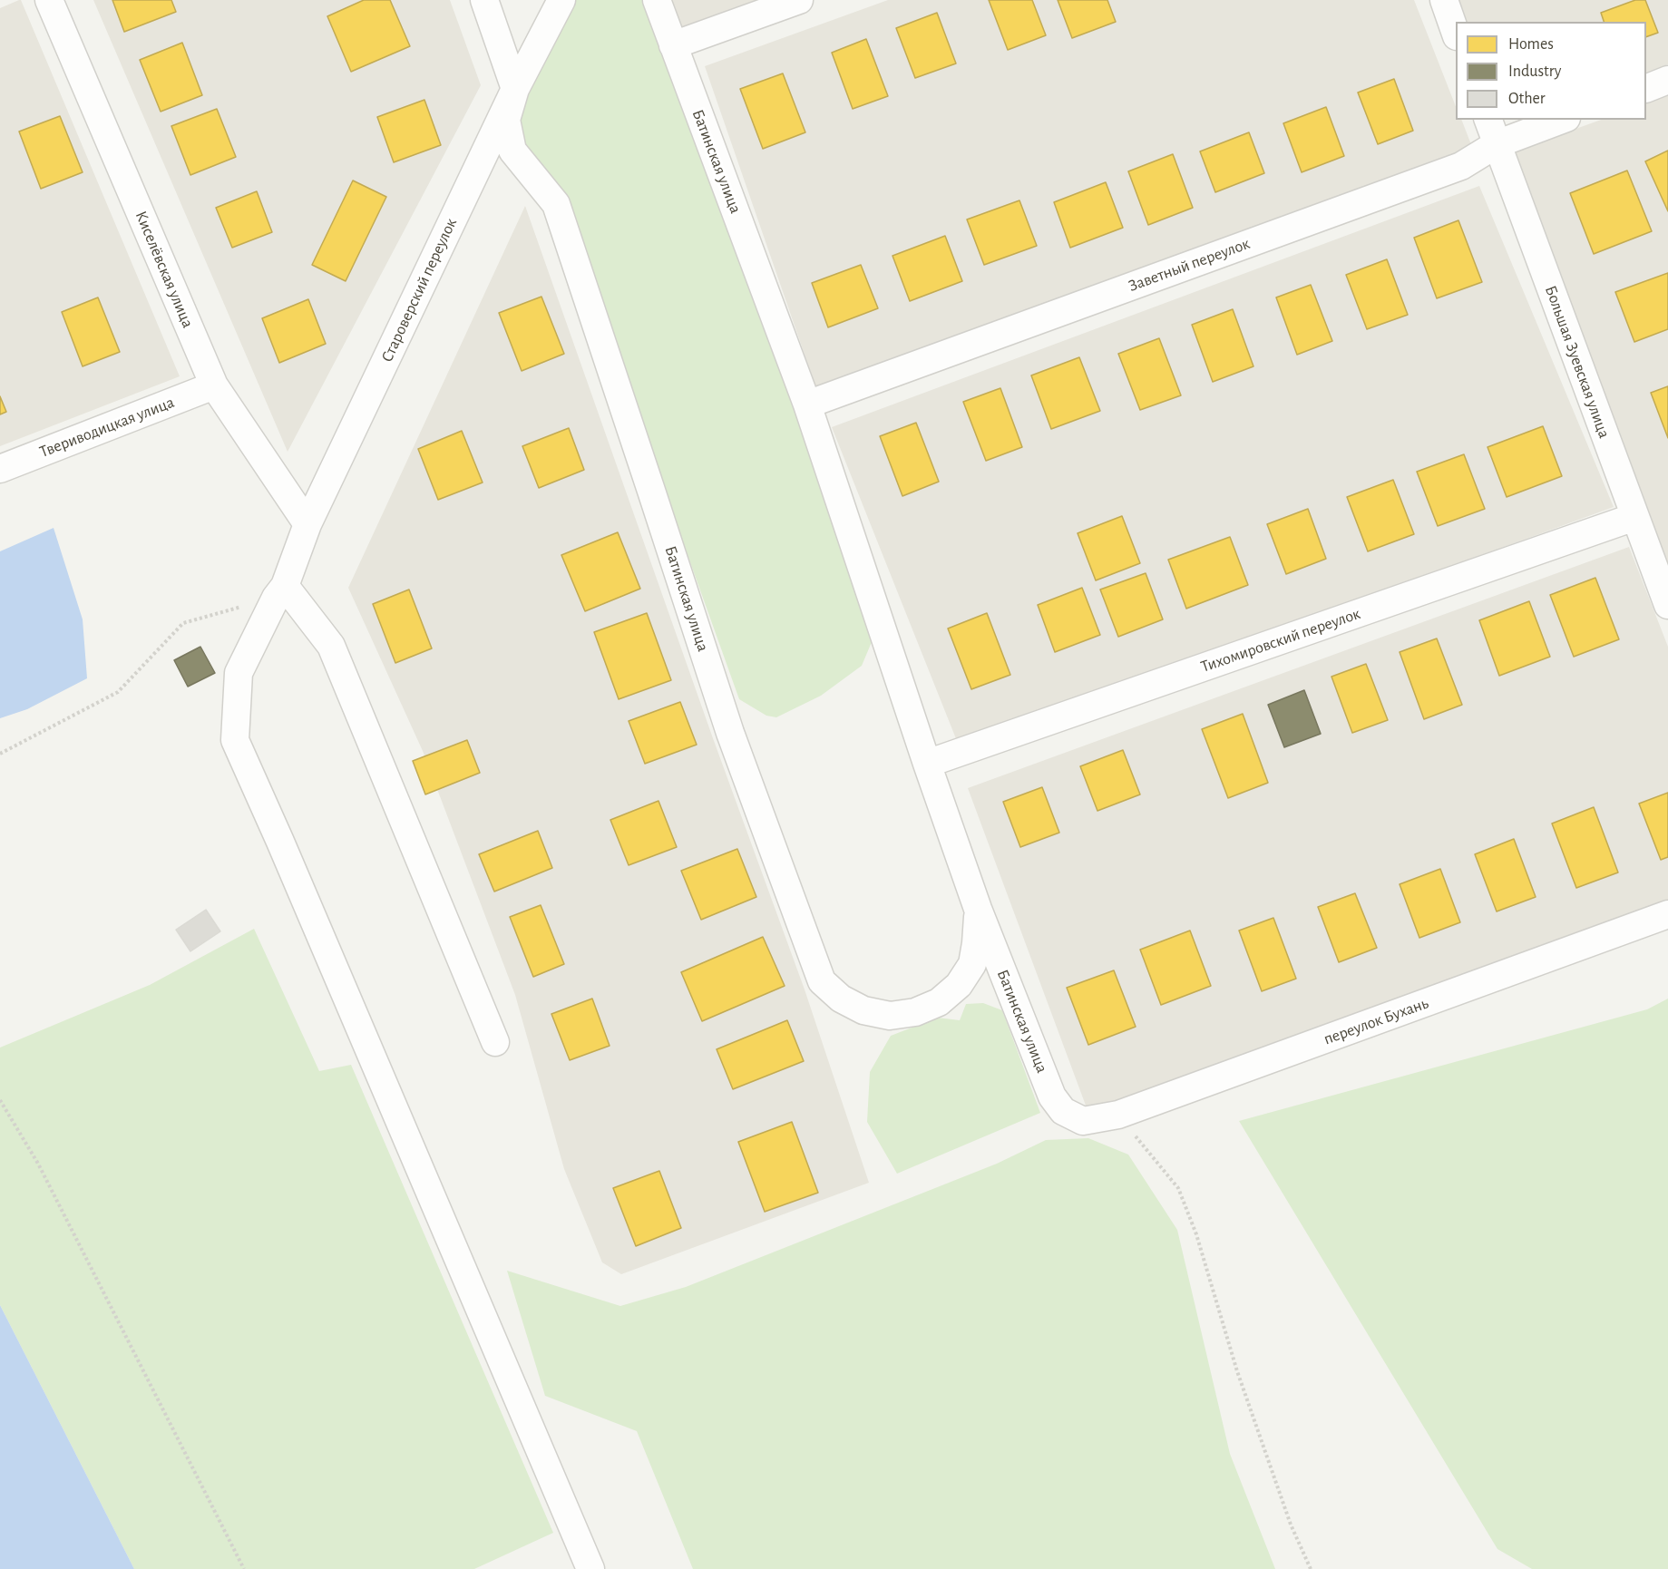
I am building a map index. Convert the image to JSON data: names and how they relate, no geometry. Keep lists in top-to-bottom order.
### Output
{
  "streets": {
    "street": [
      "Батинская улица",
      "Заветный переулок",
      "Киселёвская улица",
      "Староверский переулок",
      "Большая Зуевская улица",
      "Твериводицкая улица",
      "Тихомировский переулок",
      "переулок Бухань"
    ]
  },
  "crossings": [
    ["Батинская улица", "Заветный переулок"],
    ["Батинская улица", "Староверский переулок"],
    ["Батинская улица", "Тихомировский переулок"],
    ["Батинская улица", "переулок Бухань"],
    ["Заветный переулок", "Большая Зуевская улица"],
    ["Киселёвская улица", "Староверский переулок"],
    ["Киселёвская улица", "Твериводицкая улица"],
    ["Большая Зуевская улица", "Тихомировский переулок"]
  ],
  "legend": ["Homes", "Industry", "Other"]
}
